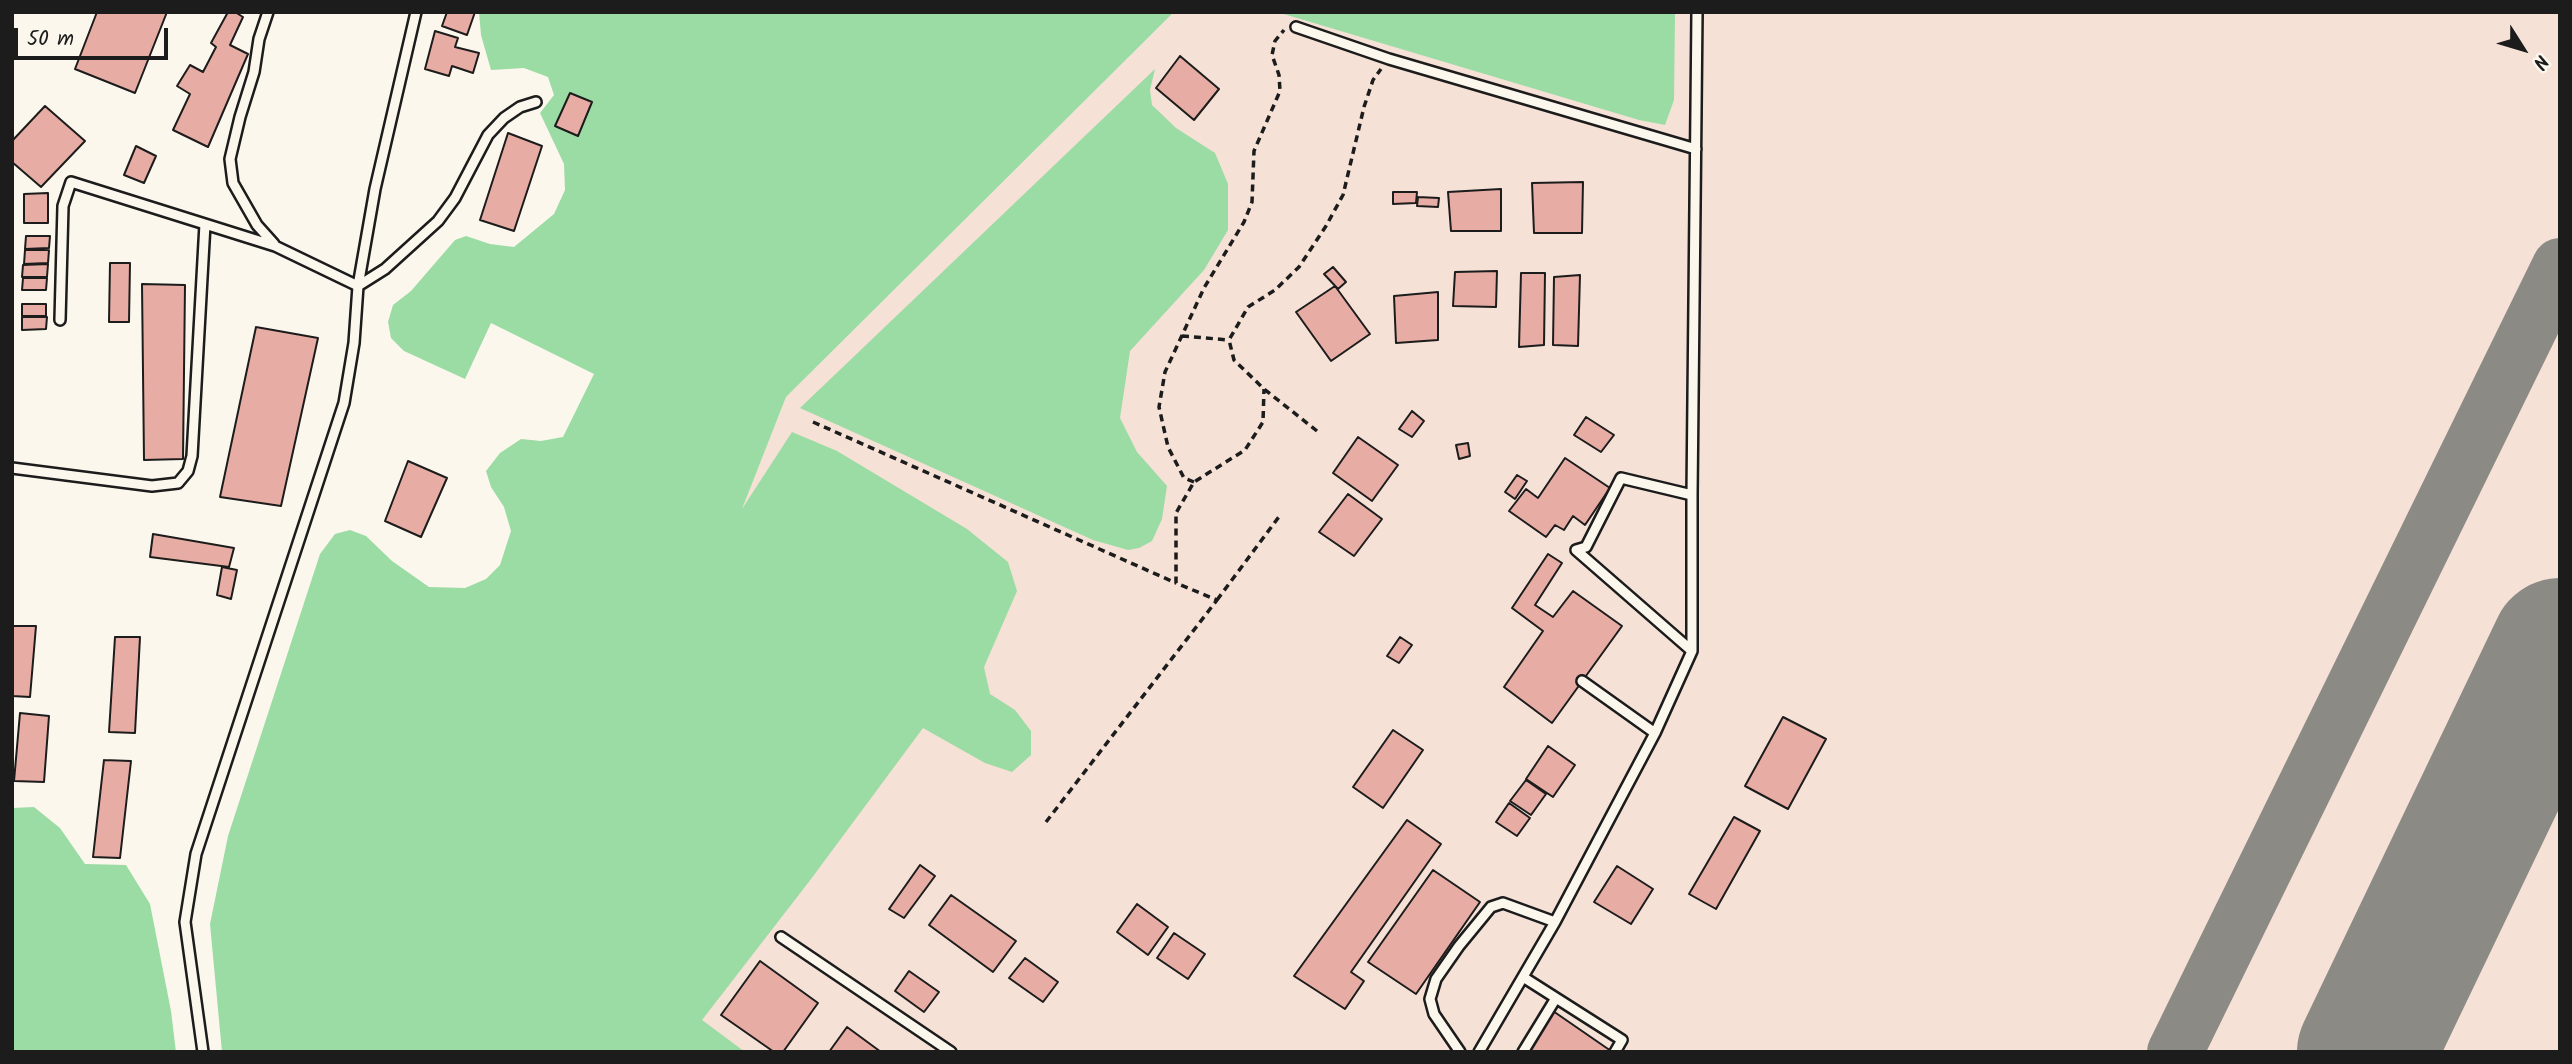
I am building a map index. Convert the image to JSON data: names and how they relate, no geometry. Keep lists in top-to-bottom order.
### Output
{
  "scale_bar": "50 m",
  "north": "bottom right"
}
